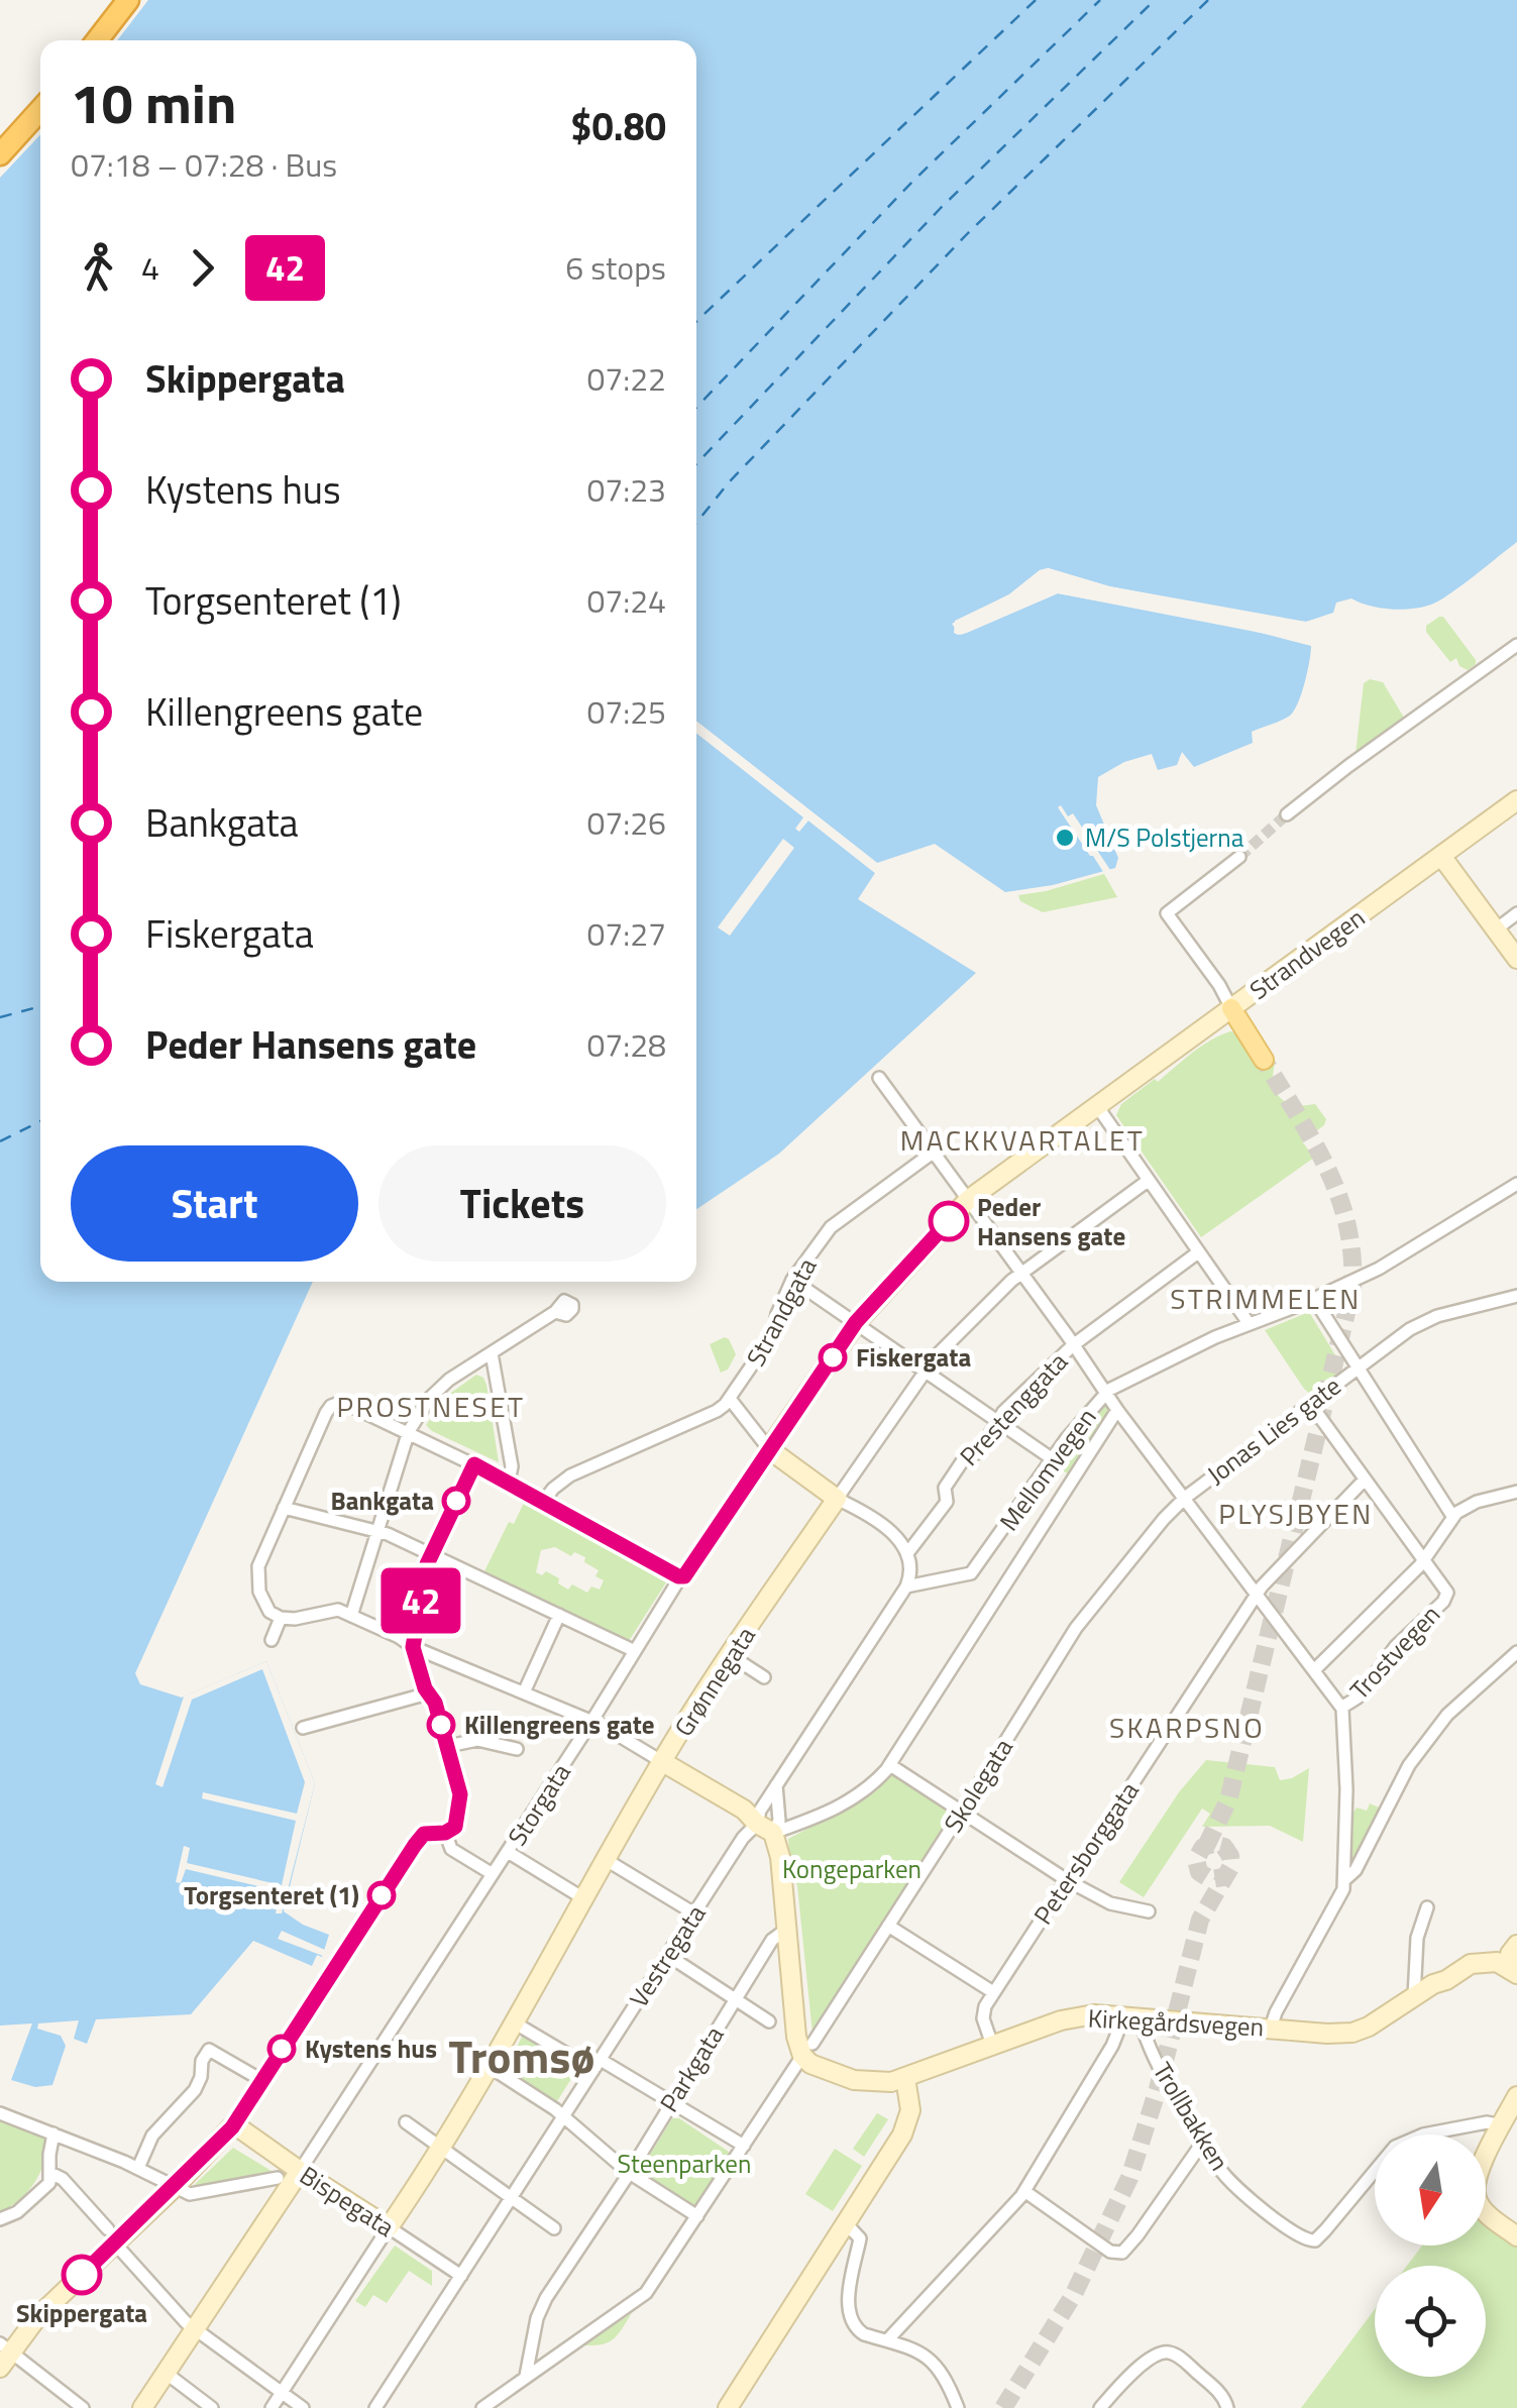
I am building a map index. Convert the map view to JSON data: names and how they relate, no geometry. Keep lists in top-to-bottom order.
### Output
{
  "streets": {
    "street": [
      "Strandvegen",
      "Strandgata",
      "Prestenggata",
      "Jonas Lies gate",
      "Mellomvegen",
      "Trostvegen",
      "Grønnegata",
      "Skolegata",
      "Storgata",
      "Petersborggata",
      "Vestregata",
      "Kirkegårdsvegen",
      "Parkgata",
      "Trollbakken",
      "Bispegata"
    ]
  },
  "crossings": [
    ["Strandvegen", "Storgata"],
    ["Prestenggata", "Vestregata"],
    ["Jonas Lies gate", "Skolegata"],
    ["Mellomvegen", "Vestregata"],
    ["Grønnegata", "Bispegata"],
    ["Skolegata", "Kirkegårdsvegen"],
    ["Skolegata", "Parkgata"],
    ["Storgata", "Bispegata"],
    ["Vestregata", "Bispegata"],
    ["Kirkegårdsvegen", "Trollbakken"]
  ],
  "districts": [
    "MACKKVARTALET",
    "STRIMMELEN",
    "PROSTNESET",
    "PLYSJBYEN",
    "SKARPSNO",
    "Tromsø"
  ],
  "parks": ["Kongeparken", "Steenparken"],
  "places": [
    "M/S Polstjerna",
    "Peder Hansens gate",
    "Fiskergata",
    "Bankgata",
    "Killengreens gate",
    "Torgsenteret (1)",
    "Kystens hus",
    "Skippergata"
  ],
  "lines": ["bus line 42"],
  "north": "bottom",
  "page": {
    "on_map": "42",
    "heading": ["10 min", "07:18 – 07:28 · Bus", "$0.80"],
    "legs": ["4", "42", "6 stops"],
    "list": [
      {
        "name": "Skippergata",
        "value": "07:22"
      },
      {
        "name": "Kystens hus",
        "value": "07:23"
      },
      {
        "name": "Torgsenteret (1)",
        "value": "07:24"
      },
      {
        "name": "Killengreens gate",
        "value": "07:25"
      },
      {
        "name": "Bankgata",
        "value": "07:26"
      },
      {
        "name": "Fiskergata",
        "value": "07:27"
      },
      {
        "name": "Peder Hansens gate",
        "value": "07:28"
      }
    ],
    "buttons": ["Start", "Tickets"]
  }
}
